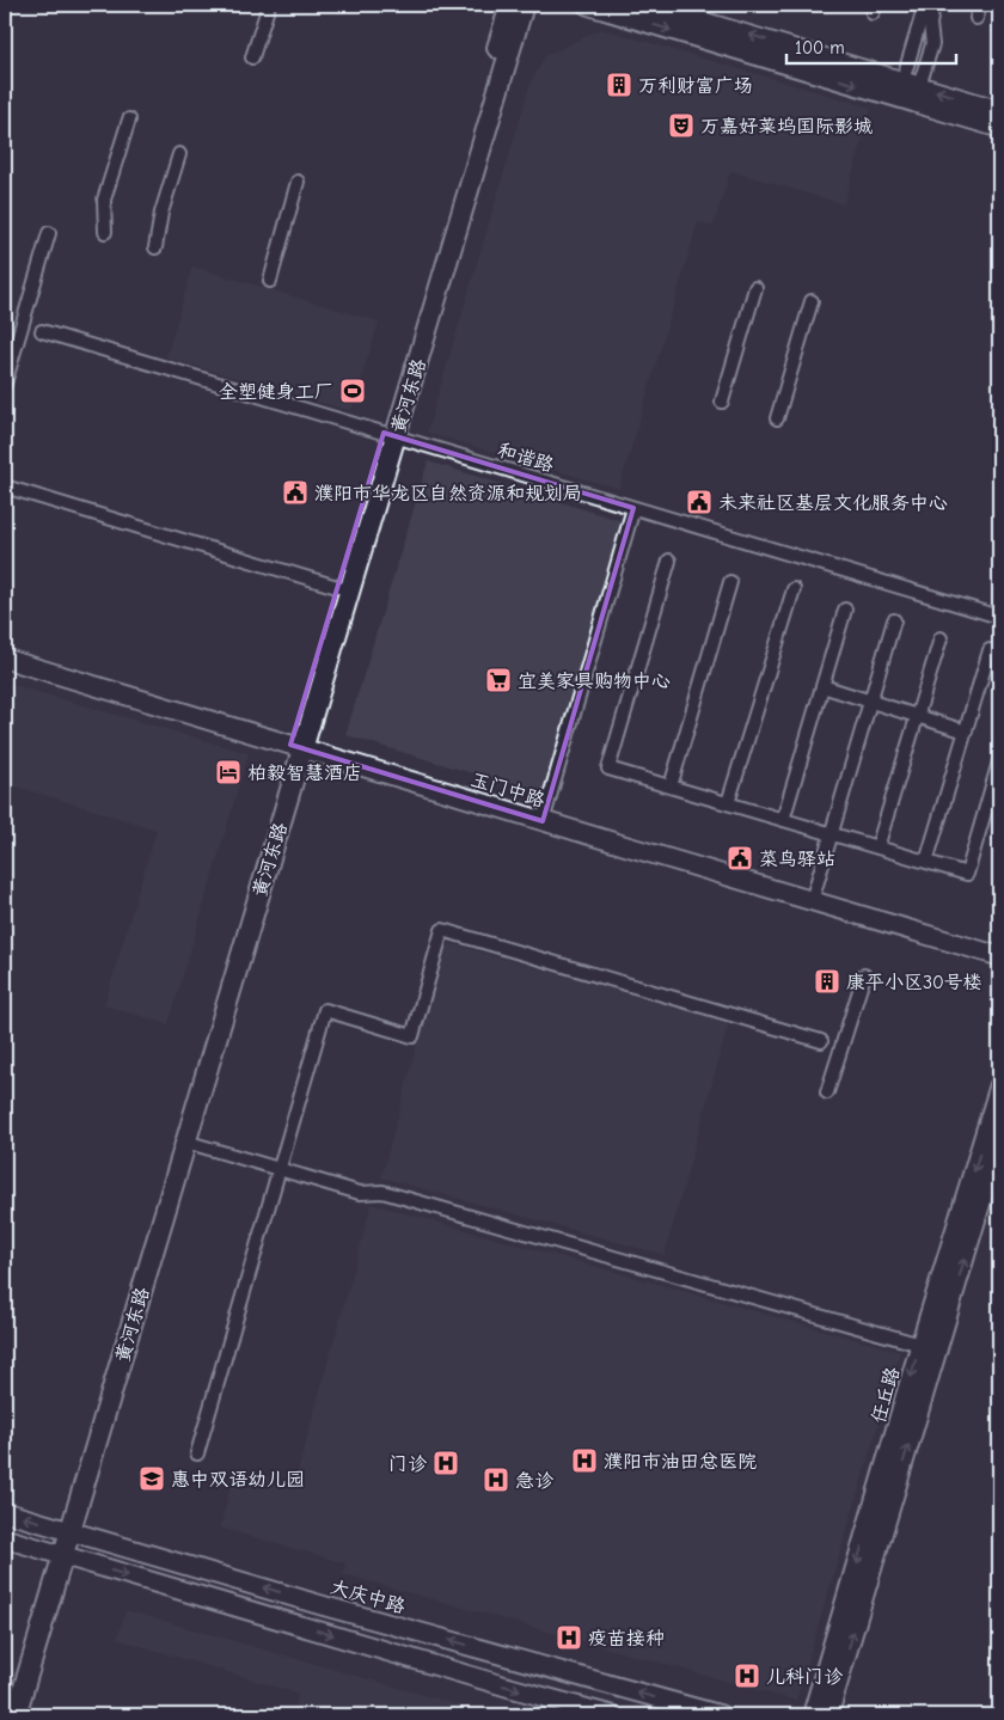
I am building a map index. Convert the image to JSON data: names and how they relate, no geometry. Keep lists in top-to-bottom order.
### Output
{
  "streets": {
    "main road": ["黄河东路"],
    "street": [
      "和谐路",
      "玉门中路",
      "任丘路",
      "大庆中路"
    ]
  },
  "crossings": [
    ["黄河东路", "和谐路"],
    ["黄河东路", "玉门中路"],
    ["黄河东路", "大庆中路"]
  ],
  "places": {
    "building": ["万利财富广场", "康平小区30号楼"],
    "theatre": ["万嘉好莱坞国际影城"],
    "sports": ["全塑健身工厂"],
    "public building": ["濮阳市华龙区自然资源和规划局", "未来社区基层文化服务中心", "菜鸟驿站"],
    "supermarket": ["宜美家具购物中心"],
    "hotel": ["柏毅智慧酒店"],
    "hospital": [
      "濮阳市油田总医院",
      "门诊",
      "急诊",
      "疫苗接种",
      "儿科门诊"
    ],
    "school or university": ["惠中双语幼儿园"]
  },
  "scale_bar": "100 m"
}
